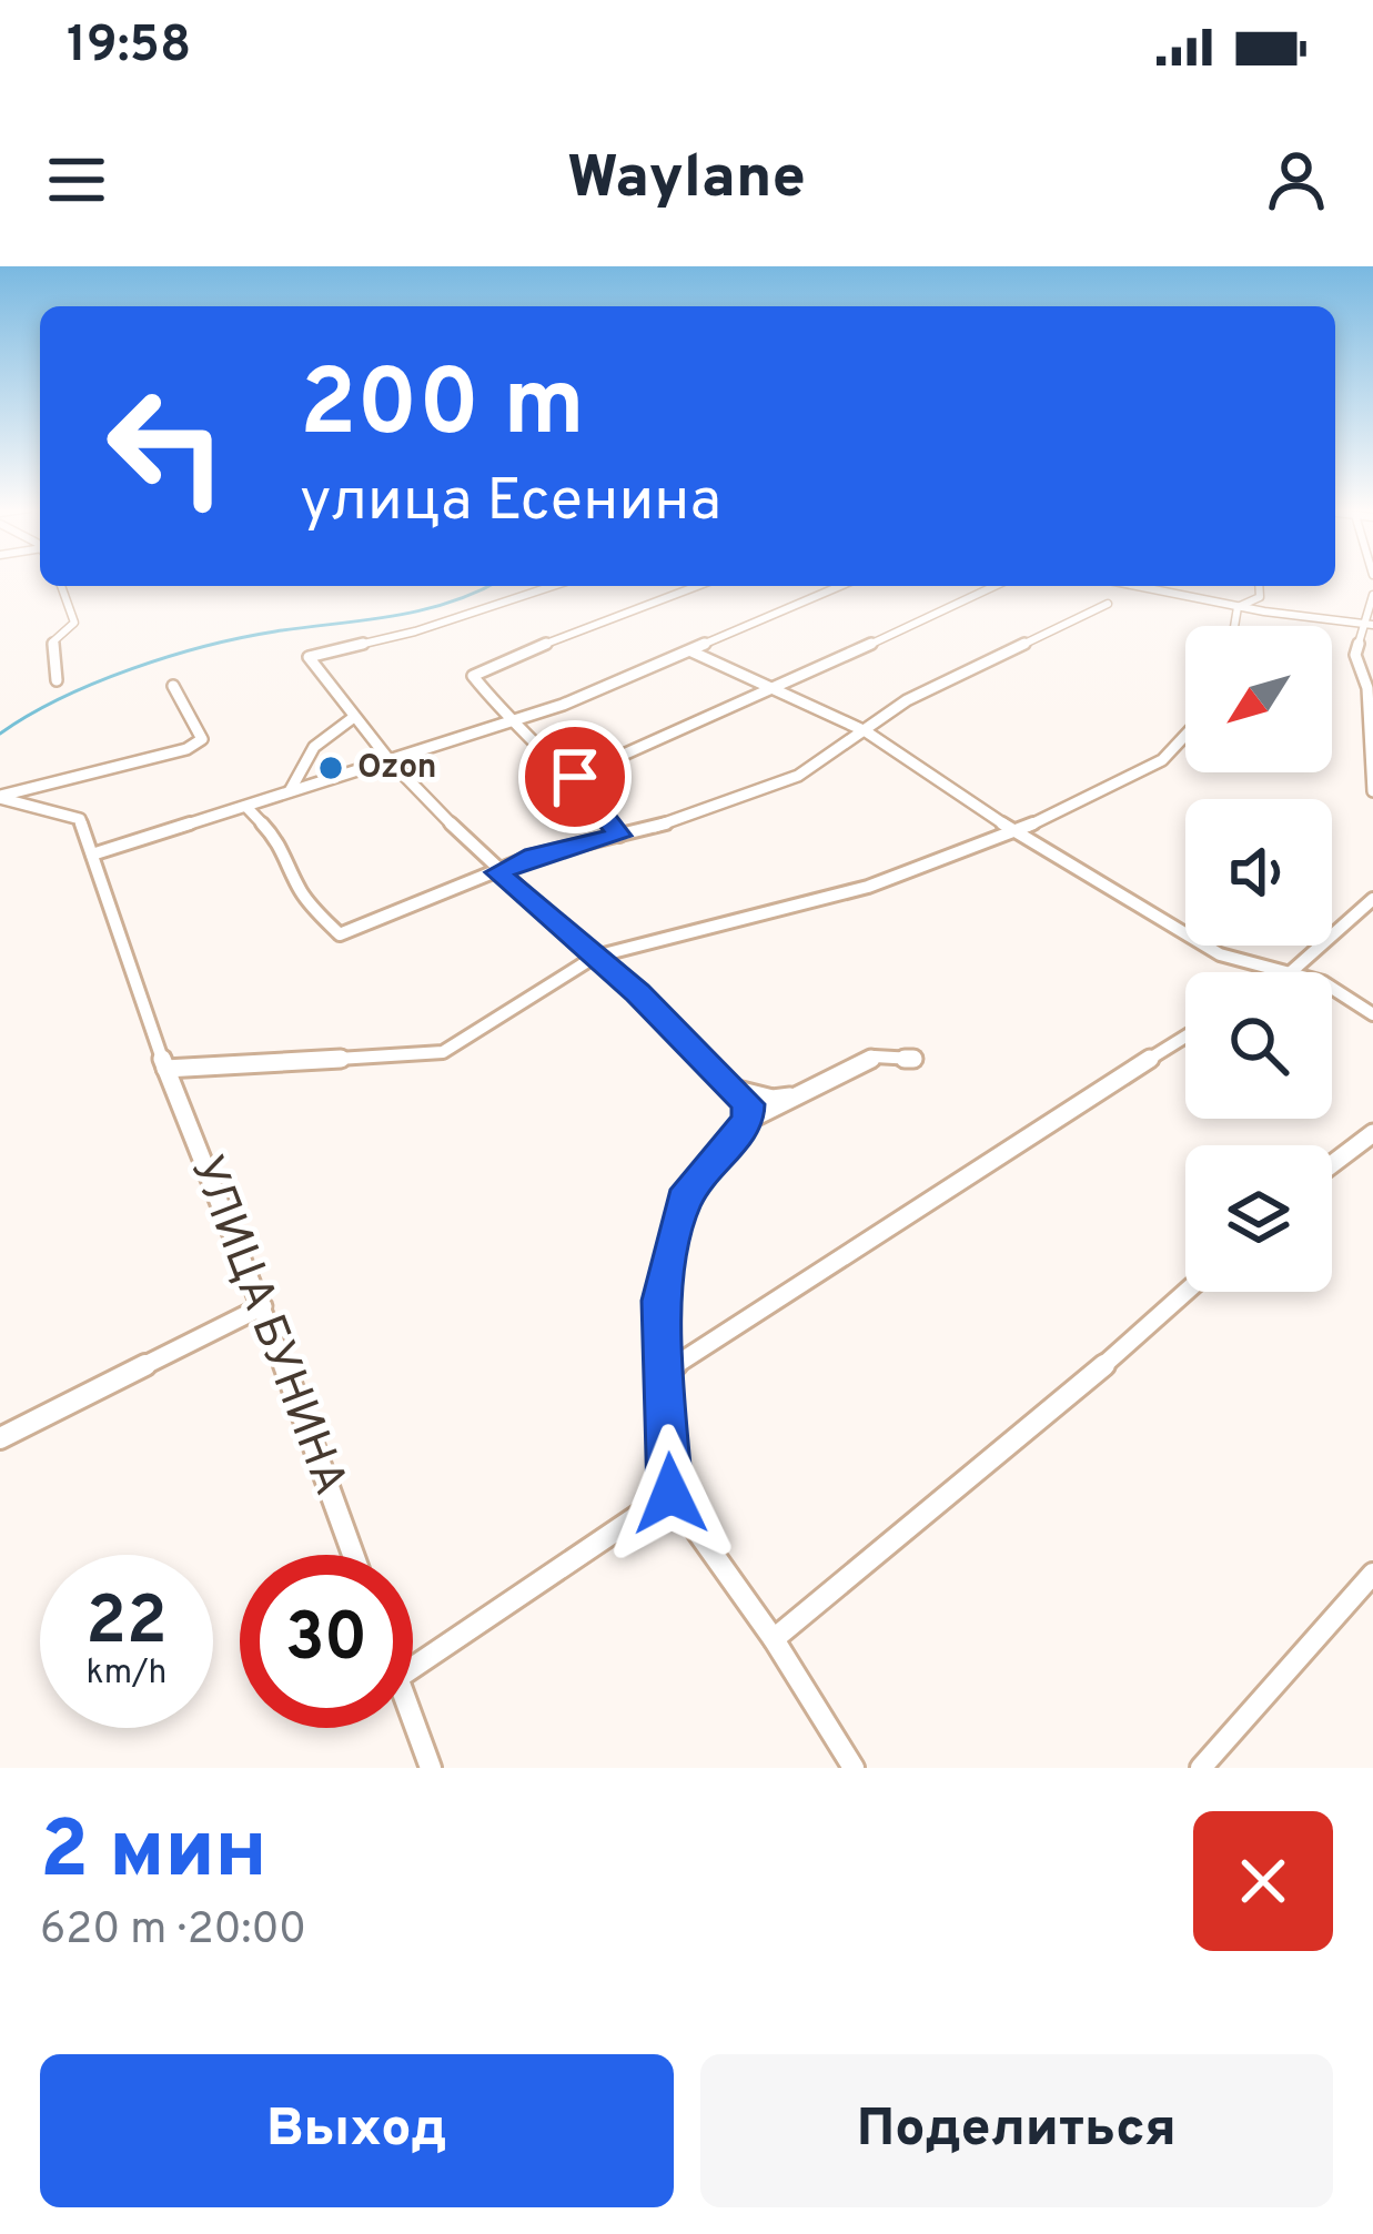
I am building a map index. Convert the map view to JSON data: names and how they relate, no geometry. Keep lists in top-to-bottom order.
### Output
{
  "streets": {
    "street": ["УЛИЦА БУНИНА"]
  },
  "places": ["Ozon"],
  "north": "bottom left",
  "page": {
    "status": "19:58",
    "header": "Waylane",
    "turn": ["200 m", "улица Есенина"],
    "speed": "22 km/h",
    "limit": "30",
    "heading": ["2 мин", "620 m · 20:00"],
    "buttons": ["Выход", "Поделиться"]
  }
}
